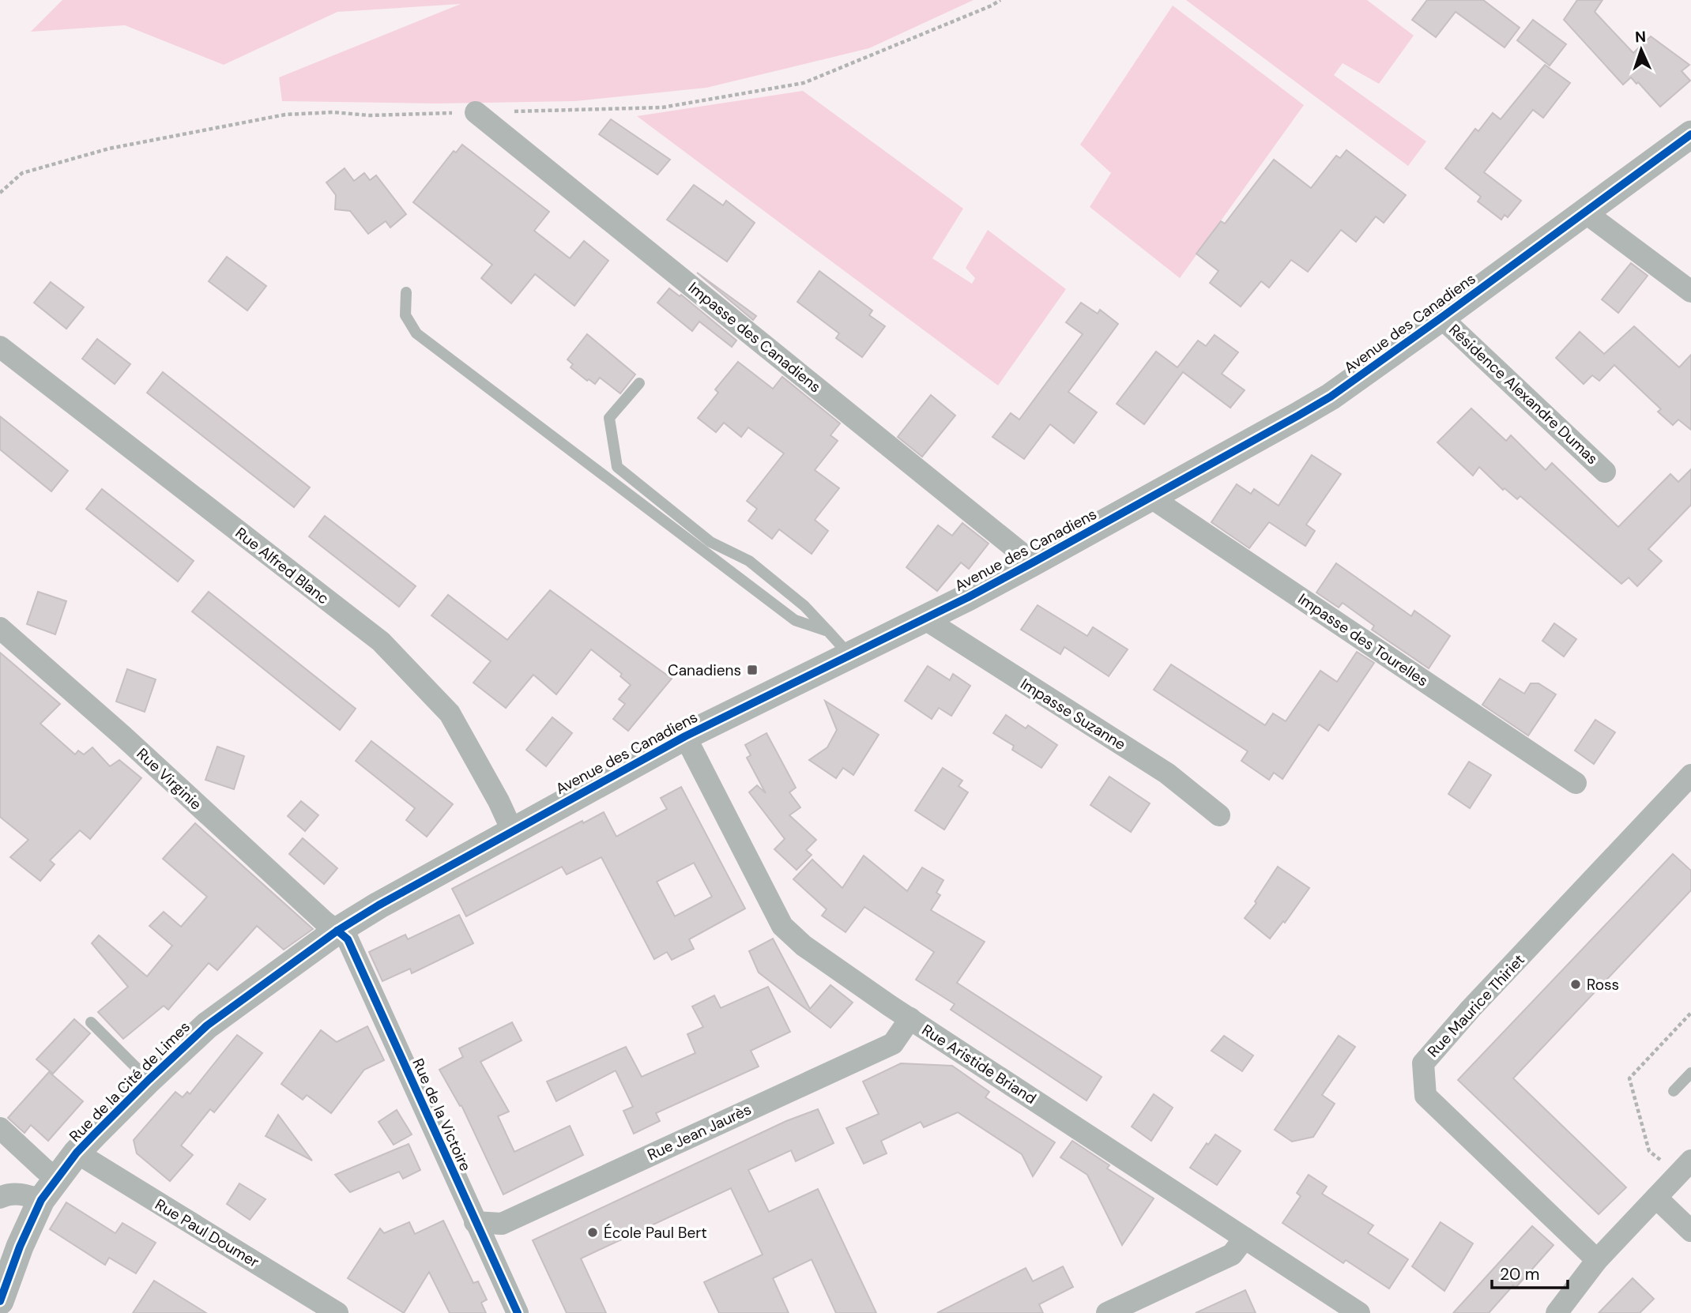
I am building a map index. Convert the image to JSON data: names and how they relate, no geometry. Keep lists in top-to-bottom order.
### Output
{
  "streets": {
    "street": [
      "Avenue des Canadiens",
      "Impasse des Canadiens",
      "Résidence Alexandre Dumas",
      "Rue Alfred Blanc",
      "Impasse des Tourelles",
      "Impasse Suzanne",
      "Rue Virginie",
      "Rue Maurice Thiriet",
      "Rue Aristide Briand",
      "Rue de la Cité de Limes",
      "Rue de la Victoire",
      "Rue Jean Jaurès",
      "Rue Paul Doumer"
    ]
  },
  "crossings": [
    ["Avenue des Canadiens", "Impasse des Canadiens"],
    ["Avenue des Canadiens", "Résidence Alexandre Dumas"],
    ["Avenue des Canadiens", "Rue Alfred Blanc"],
    ["Avenue des Canadiens", "Impasse des Tourelles"],
    ["Avenue des Canadiens", "Impasse Suzanne"],
    ["Avenue des Canadiens", "Rue Virginie"],
    ["Avenue des Canadiens", "Rue Aristide Briand"],
    ["Avenue des Canadiens", "Rue de la Cité de Limes"],
    ["Avenue des Canadiens", "Rue de la Victoire"],
    ["Rue Virginie", "Rue de la Cité de Limes"],
    ["Rue Virginie", "Rue de la Victoire"],
    ["Rue Aristide Briand", "Rue Jean Jaurès"],
    ["Rue de la Cité de Limes", "Rue de la Victoire"],
    ["Rue de la Cité de Limes", "Rue Paul Doumer"],
    ["Rue de la Victoire", "Rue Jean Jaurès"]
  ],
  "places": {
    "transit": ["Canadiens"],
    "other": ["Ross", "École Paul Bert"]
  },
  "scale_bar": "20 m",
  "north": "top"
}
